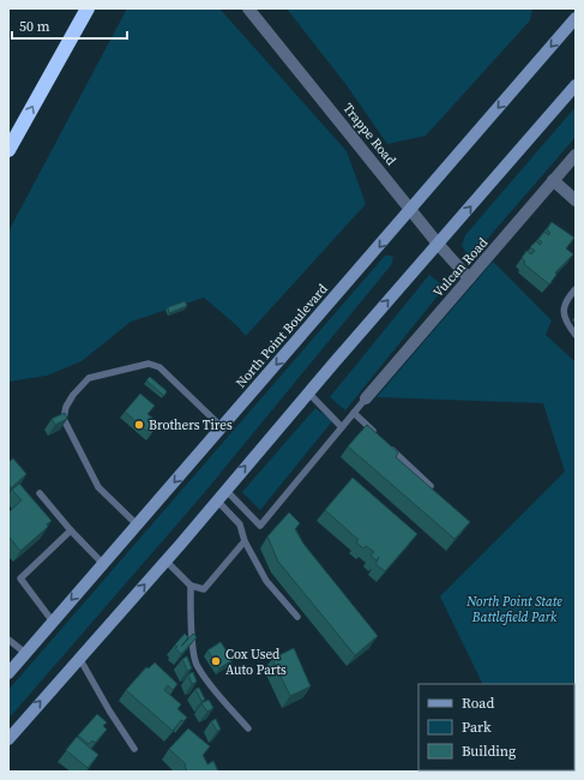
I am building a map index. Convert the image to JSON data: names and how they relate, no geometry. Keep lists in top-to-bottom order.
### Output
{
  "streets": {
    "main road": ["North Point Boulevard"],
    "street": ["Trappe Road", "Vulcan Road"]
  },
  "crossings": [
    ["Trappe Road", "Vulcan Road"],
    ["Trappe Road", "North Point Boulevard"]
  ],
  "parks": ["North Point State Battlefield Park"],
  "places": ["Brothers Tires", "Cox Used Auto Parts"],
  "legend": ["Road", "Park", "Building"],
  "scale_bar": "50 m"
}
